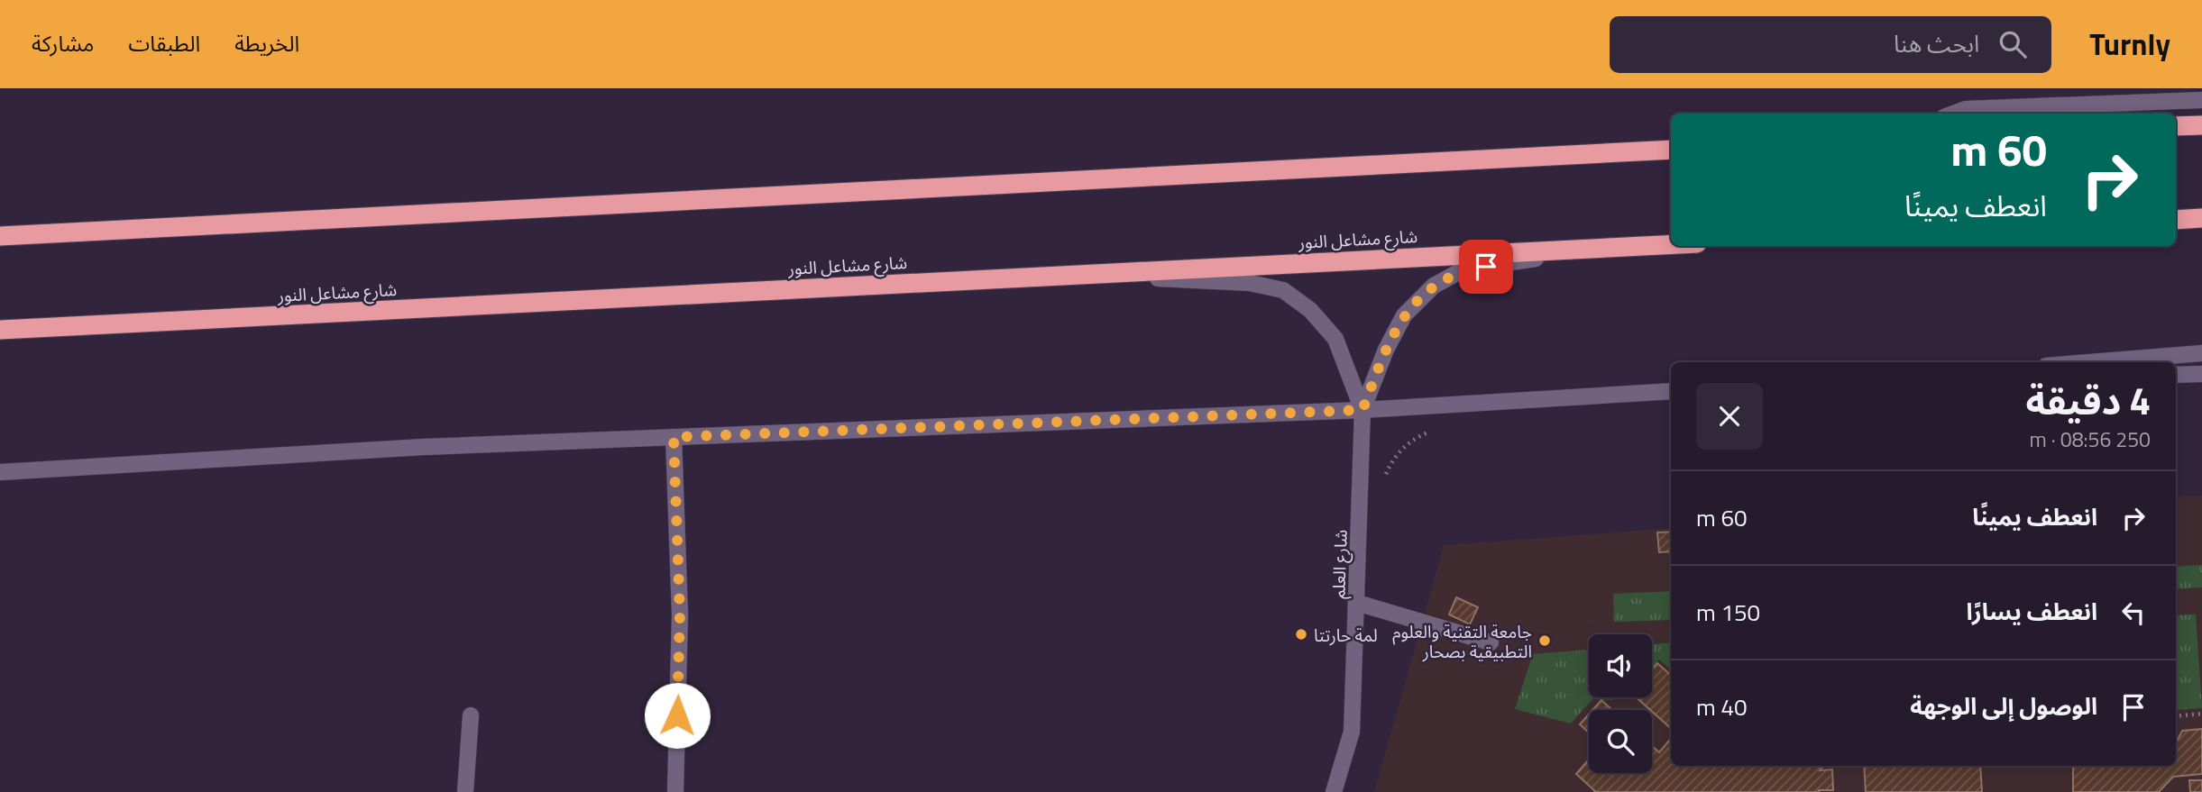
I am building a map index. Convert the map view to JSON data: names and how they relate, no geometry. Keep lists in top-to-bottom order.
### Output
{
  "streets": {
    "highway": ["شارع مشاعل النور"],
    "street": ["شارع العلم"]
  },
  "places": ["لمة حارتتا", "جامعة التقنية والعلوم التطبيقية بصحار"],
  "page": {
    "header": "Turnly",
    "search": "ابحث هنا",
    "nav": ["الخريطة", "الطبقات", "مشاركة"],
    "turn": ["60 m", "انعطف يمينًا"],
    "heading": ["4 دقيقة", "250 m · 08:56"],
    "list": [
      {
        "name": "انعطف يمينًا",
        "value": "60 m"
      },
      {
        "name": "انعطف يسارًا",
        "value": "150 m"
      },
      {
        "name": "الوصول إلى الوجهة",
        "value": "40 m"
      }
    ]
  }
}
